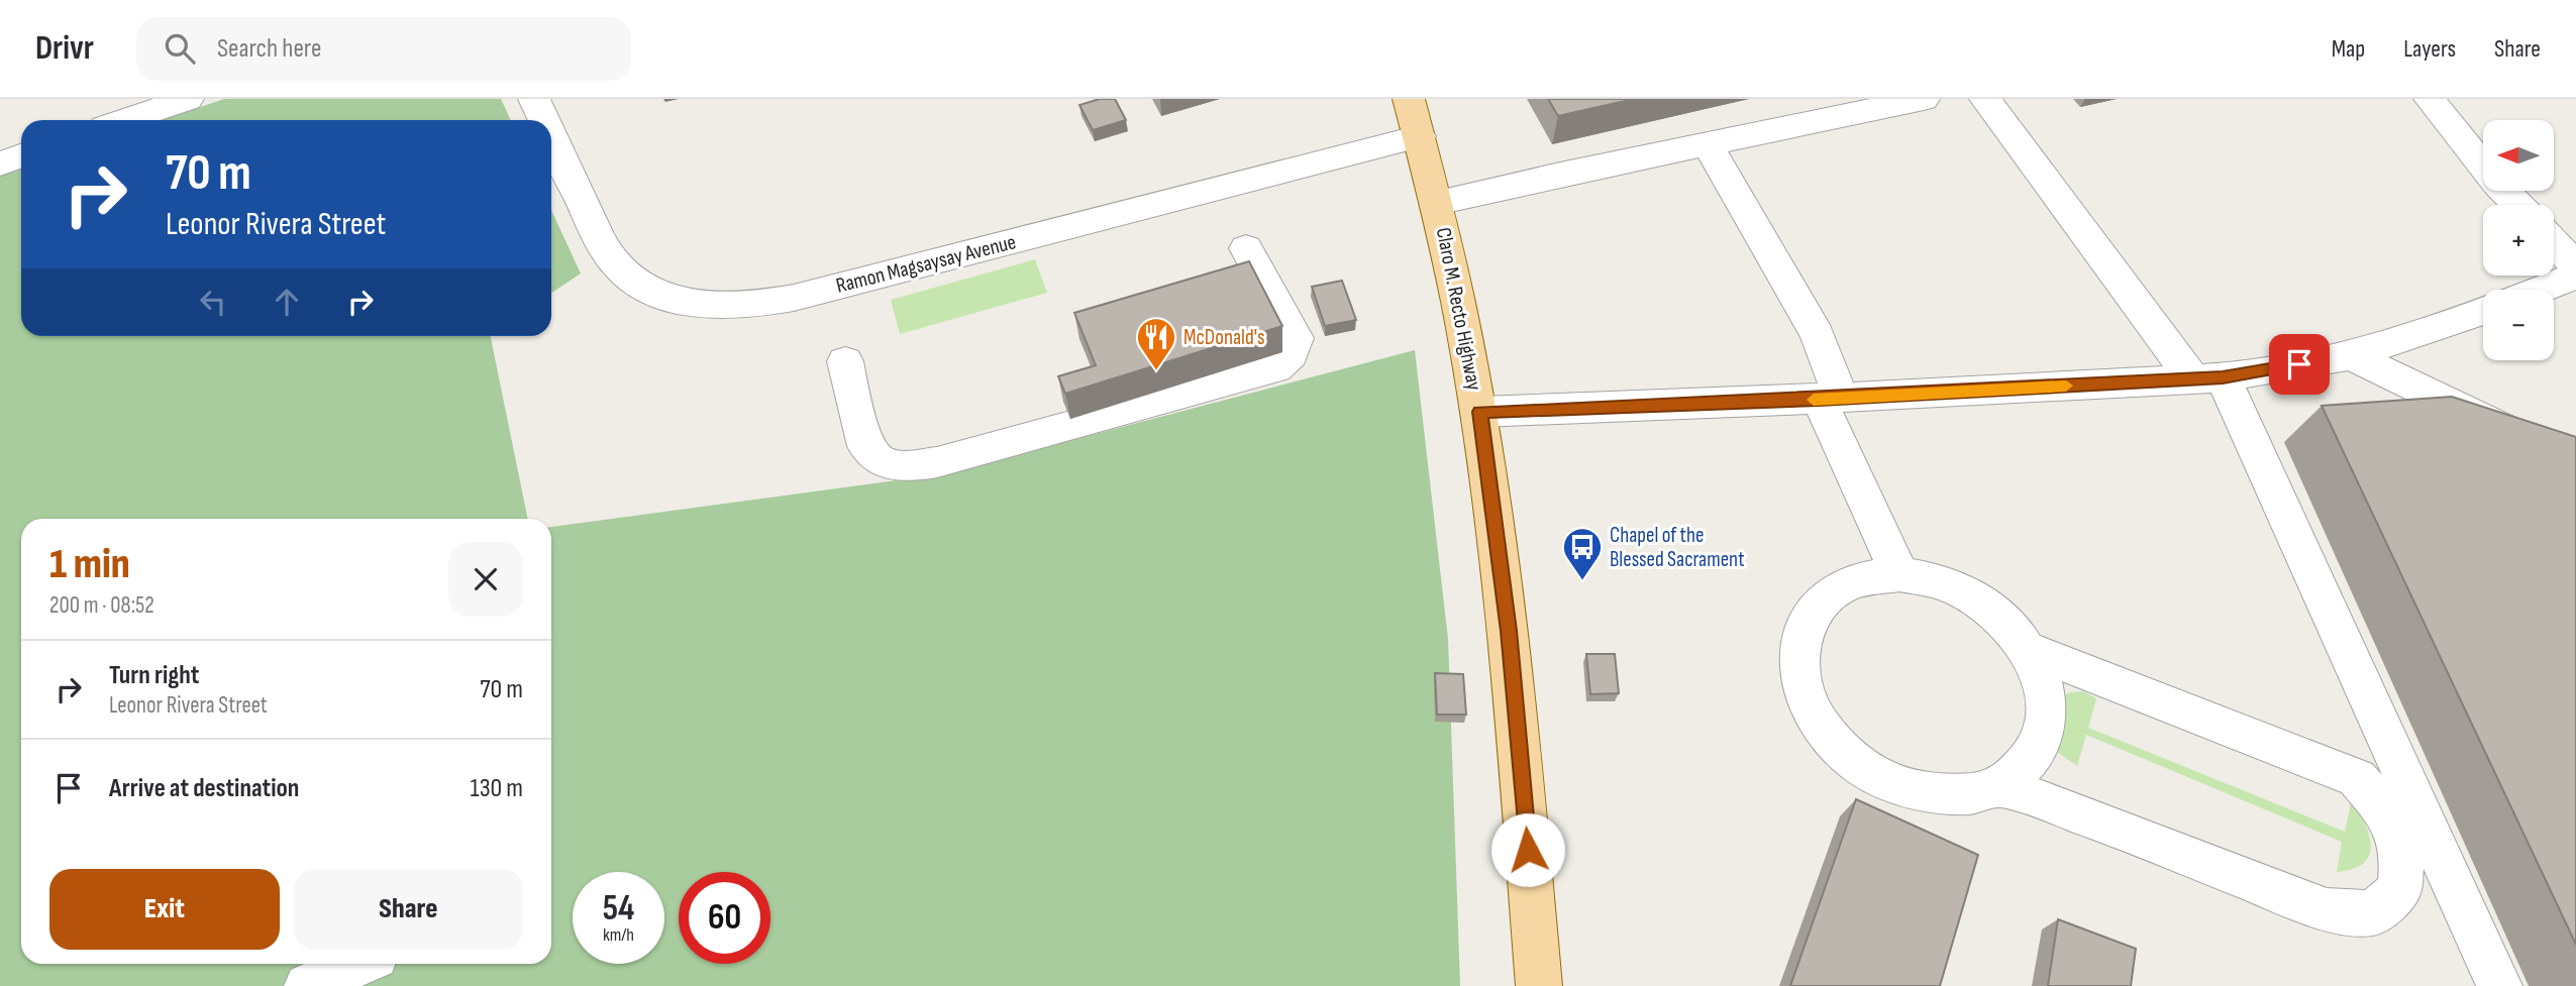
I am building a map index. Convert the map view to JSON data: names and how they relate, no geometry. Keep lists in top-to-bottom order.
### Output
{
  "streets": {
    "main road": ["Claro M. Recto Highway"],
    "street": ["Ramon Magsaysay Avenue"]
  },
  "crossings": [
    ["Ramon Magsaysay Avenue", "Claro M. Recto Highway"]
  ],
  "places": {
    "restaurant": ["McDonald's"],
    "bus stop": ["Chapel of the Blessed Sacrament"]
  },
  "north": "left",
  "page": {
    "header": "Drivr",
    "search": "Search here",
    "nav": ["Map", "Layers", "Share"],
    "map_buttons": ["+", "−"],
    "turn": ["70 m", "Leonor Rivera Street"],
    "heading": ["1 min", "200 m · 08:52"],
    "list": [
      {
        "name": "Turn right",
        "note": "Leonor Rivera Street",
        "value": "70 m"
      },
      {
        "name": "Arrive at destination",
        "value": "130 m"
      }
    ],
    "buttons": ["Exit", "Share"],
    "speed": "54 km/h",
    "limit": "60"
  }
}
